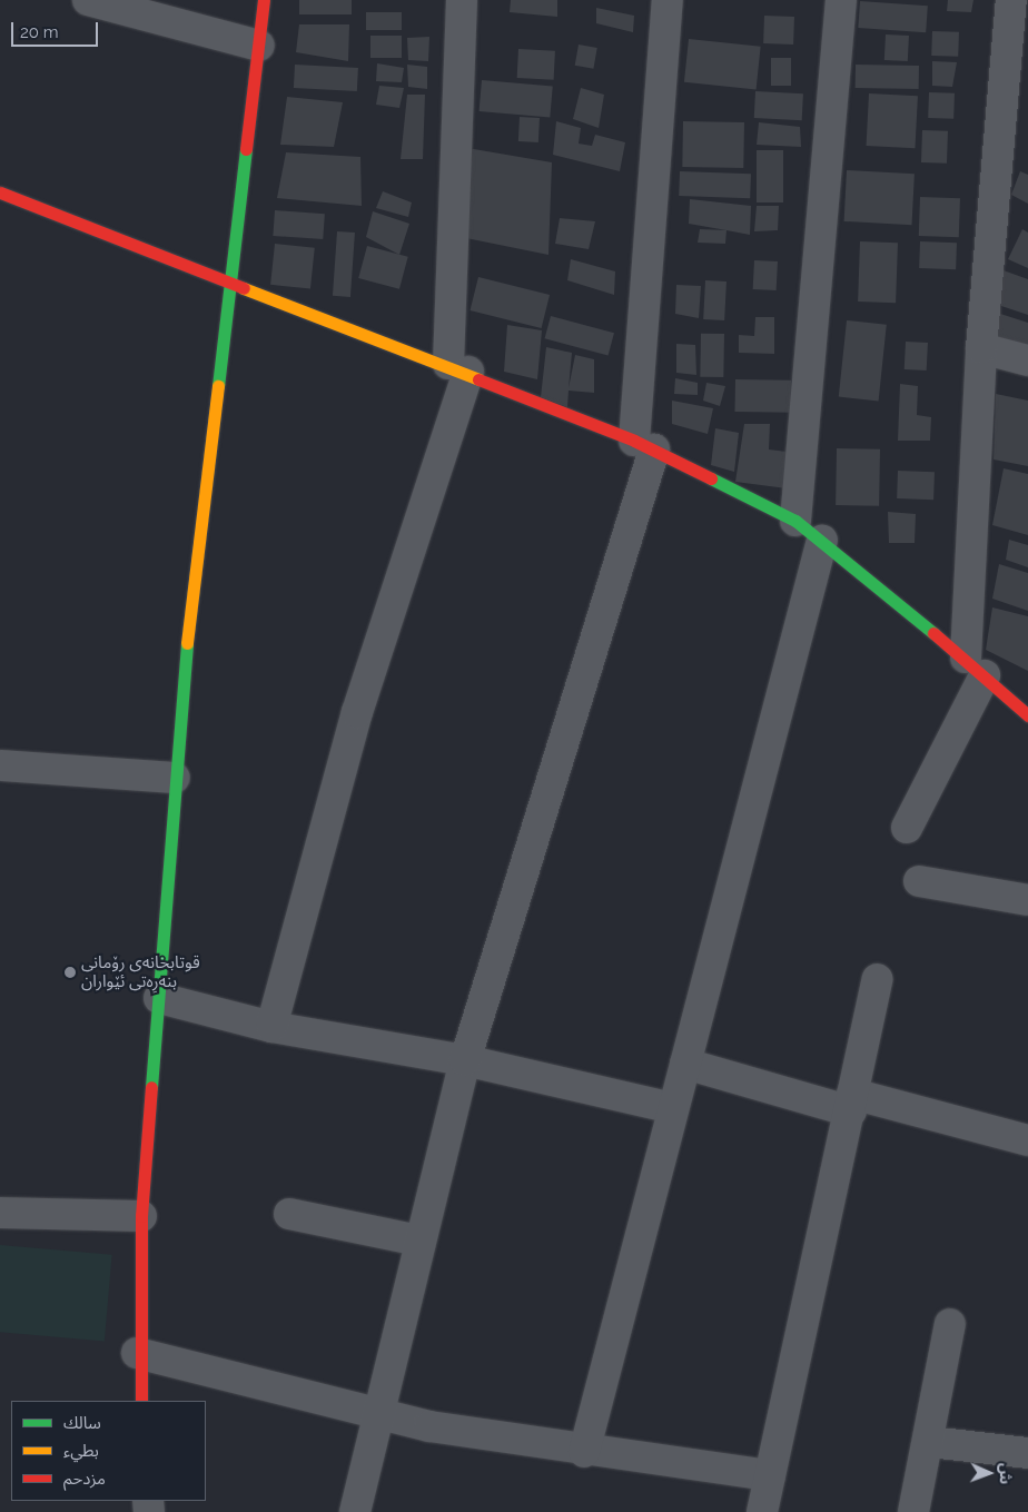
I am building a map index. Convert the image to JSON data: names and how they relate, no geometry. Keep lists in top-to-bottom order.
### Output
{
  "places": ["قوتابخانەی رۆمانی بنەرِەتی ئێواران"],
  "legend": ["سالك", "بطيء", "مزدحم"],
  "scale_bar": "20 m",
  "north": "right"
}
